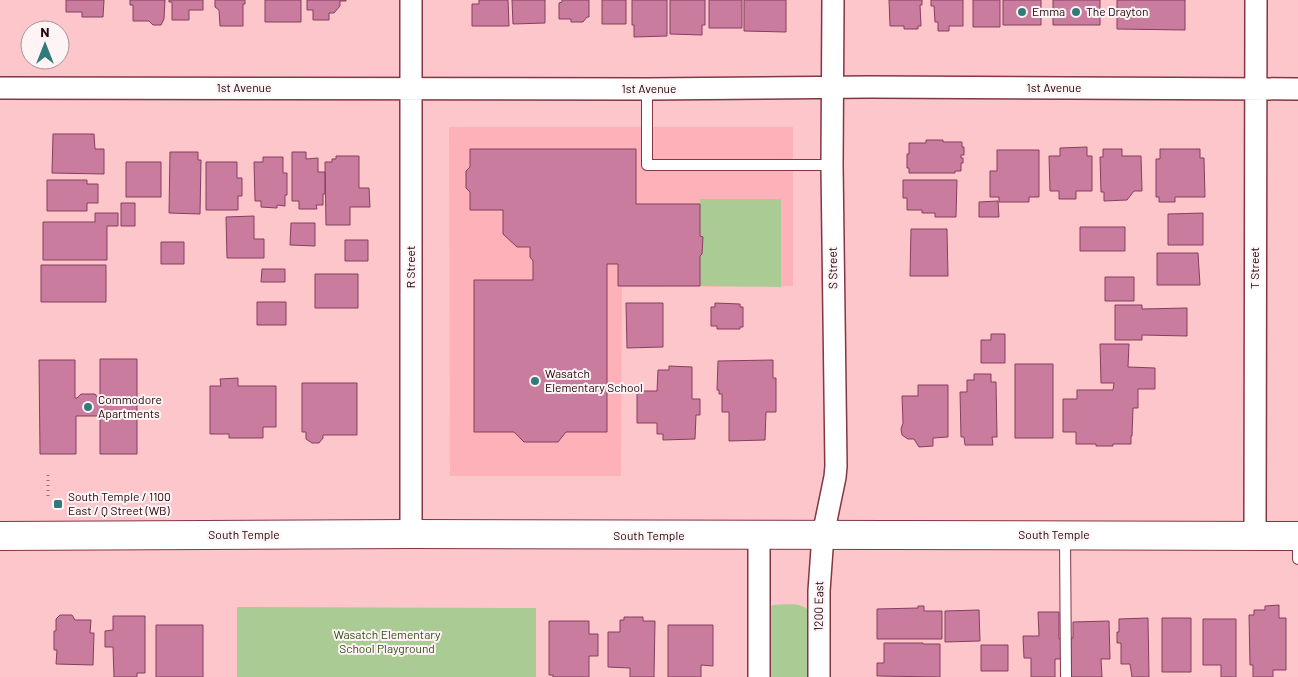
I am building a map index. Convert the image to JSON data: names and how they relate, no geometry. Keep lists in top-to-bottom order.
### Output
{
  "streets": {
    "main road": ["South Temple"],
    "street": [
      "1st Avenue",
      "R Street",
      "S Street",
      "T Street",
      "1200 East"
    ]
  },
  "crossings": [
    ["1st Avenue", "R Street"],
    ["1st Avenue", "S Street"],
    ["1st Avenue", "T Street"],
    ["R Street", "South Temple"],
    ["S Street", "South Temple"],
    ["S Street", "1200 East"],
    ["T Street", "South Temple"],
    ["South Temple", "1200 East"]
  ],
  "parks": ["Wasatch Elementary School Playground"],
  "places": {
    "other": [
      "Emma",
      "The Drayton",
      "Wasatch Elementary School",
      "Commodore Apartments"
    ],
    "transit": ["South Temple / 1100 East / Q Street (WB)"]
  },
  "north": "top"
}
